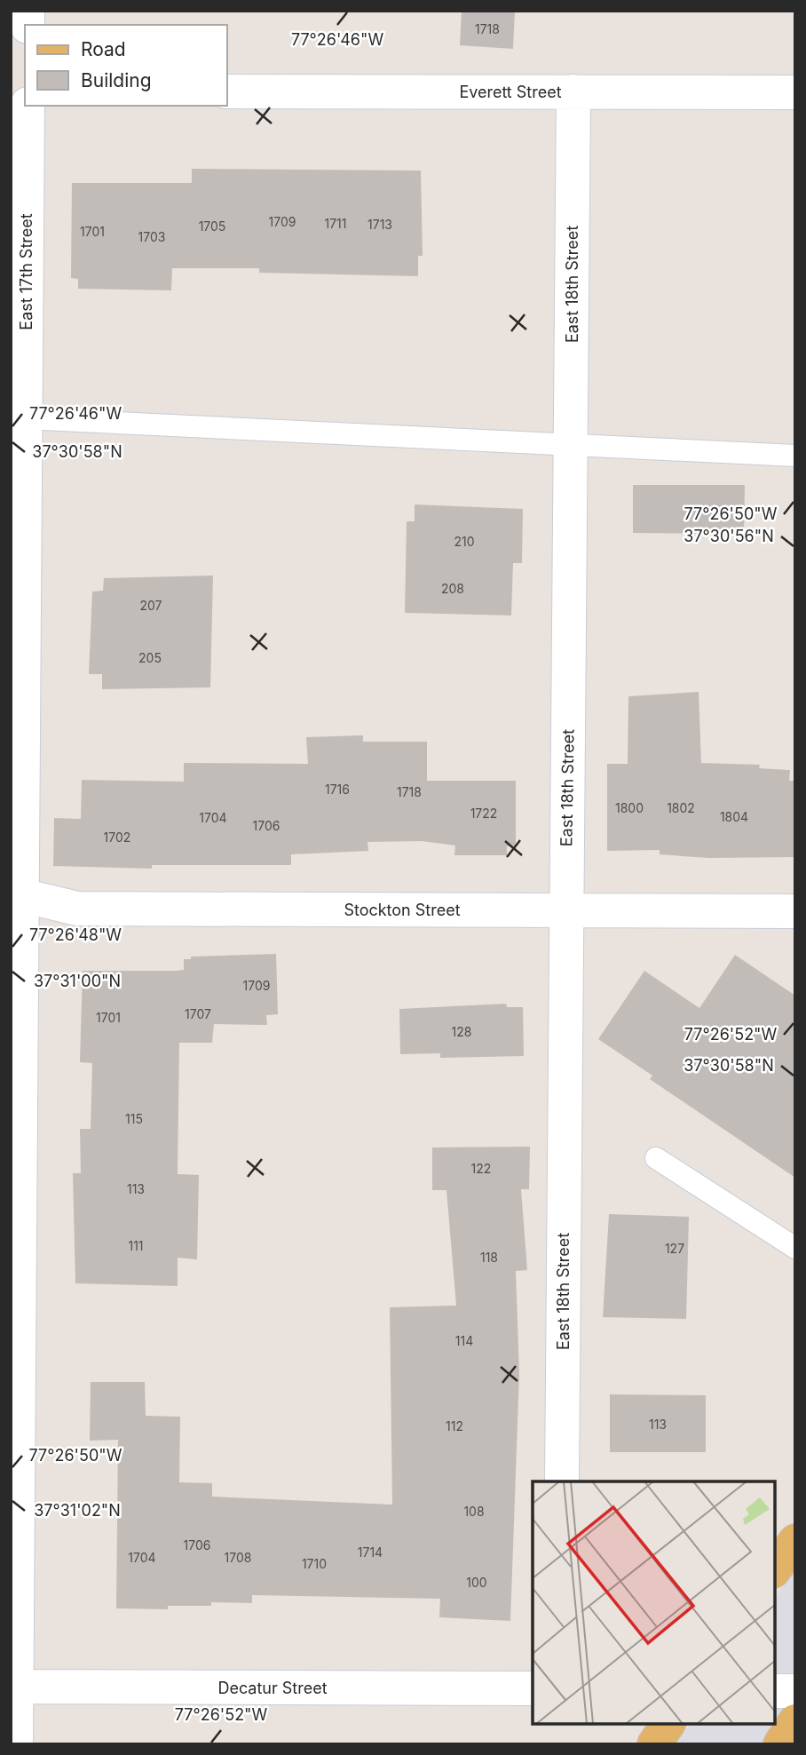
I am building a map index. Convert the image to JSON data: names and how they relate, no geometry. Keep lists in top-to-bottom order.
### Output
{
  "streets": {
    "street": [
      "Everett Street",
      "East 17th Street",
      "East 18th Street",
      "Stockton Street",
      "Decatur Street"
    ]
  },
  "crossings": [
    ["Everett Street", "East 18th Street"],
    ["East 17th Street", "Stockton Street"],
    ["East 17th Street", "Decatur Street"],
    ["East 18th Street", "Stockton Street"]
  ],
  "house_numbers": [
    "1718",
    "1709",
    "1711",
    "1713",
    "1705",
    "1701",
    "1703",
    "210",
    "208",
    "207",
    "205",
    "1716",
    "1718",
    "1800",
    "1802",
    "1722",
    "1804",
    "1704",
    "1706",
    "1702",
    "1709",
    "1707",
    "1701",
    "128",
    "115",
    "122",
    "113",
    "111",
    "127",
    "118",
    "114",
    "113",
    "112",
    "108",
    "1706",
    "1714",
    "1704",
    "1708",
    "1710",
    "100"
  ],
  "legend": ["Road", "Building"],
  "coordinates": [
    "77°26'46\"W",
    "37°30'58\"N",
    "77°26'50\"W",
    "37°30'56\"N",
    "77°26'48\"W",
    "37°31'00\"N",
    "77°26'52\"W",
    "37°31'02\"N"
  ]
}
